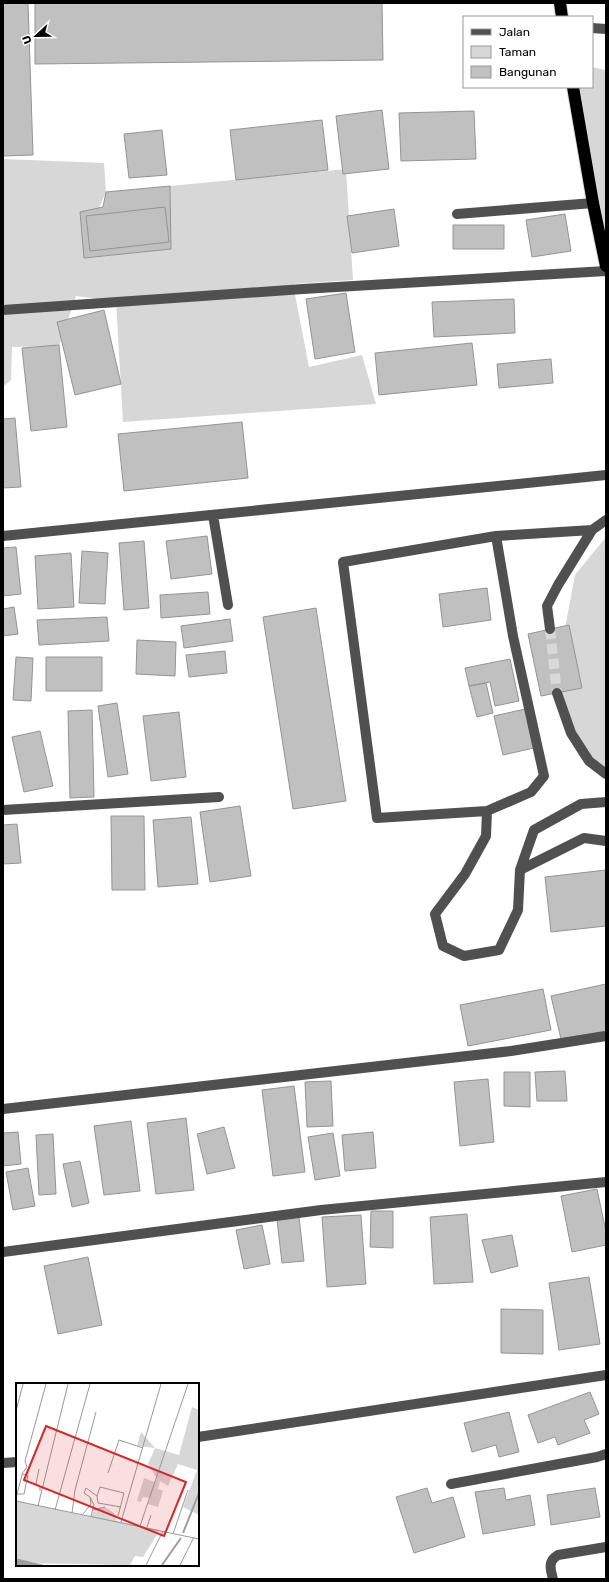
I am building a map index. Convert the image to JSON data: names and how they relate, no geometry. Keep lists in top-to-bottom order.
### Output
{
  "legend": ["Jalan", "Taman", "Bangunan"],
  "north": "left"
}
